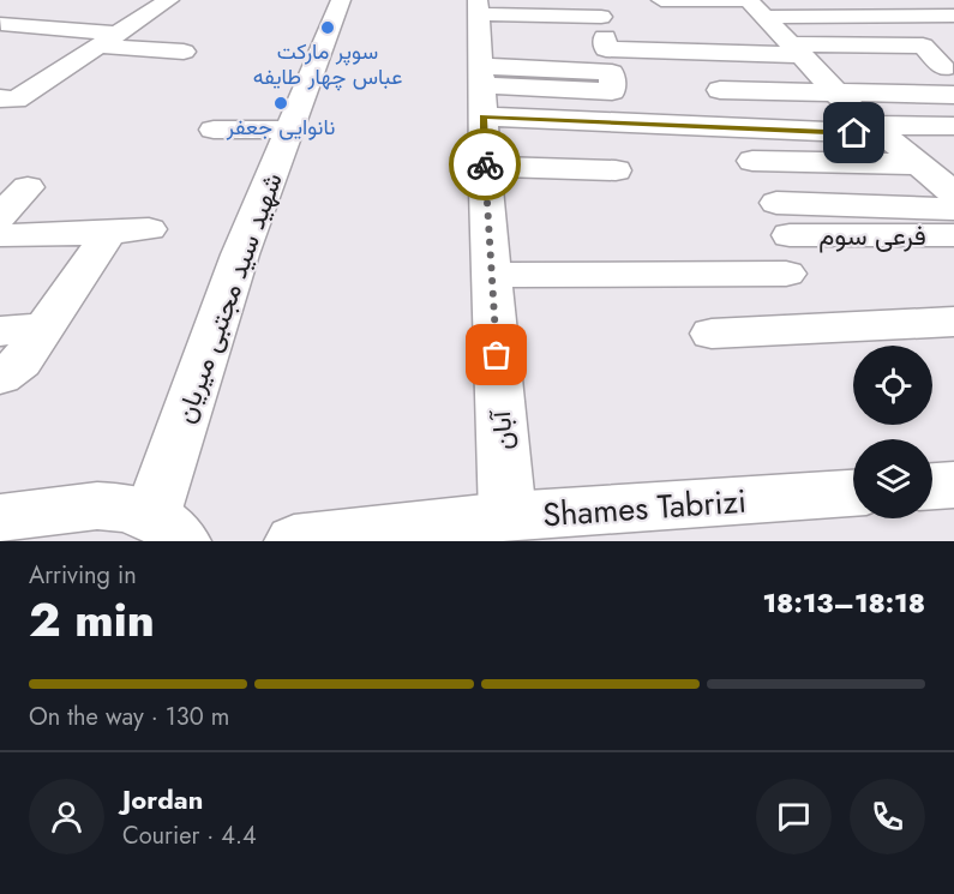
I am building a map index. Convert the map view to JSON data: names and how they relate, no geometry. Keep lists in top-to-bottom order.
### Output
{
  "streets": {
    "street": [
      "فرعی سوم",
      "شهید سید مجتبی میریان",
      "آبان",
      "Shames Tabrizi"
    ]
  },
  "crossings": [
    ["آبان", "Shames Tabrizi"]
  ],
  "places": ["سوپر مارکت عباس چهار طایفه", "نانوایی جعفر"],
  "page": {
    "heading": ["2 min", "Arriving in", "18:13–18:18"],
    "panel": ["Jordan", "Courier · 4.4"],
    "bar": "On the way · 130 m"
  }
}
